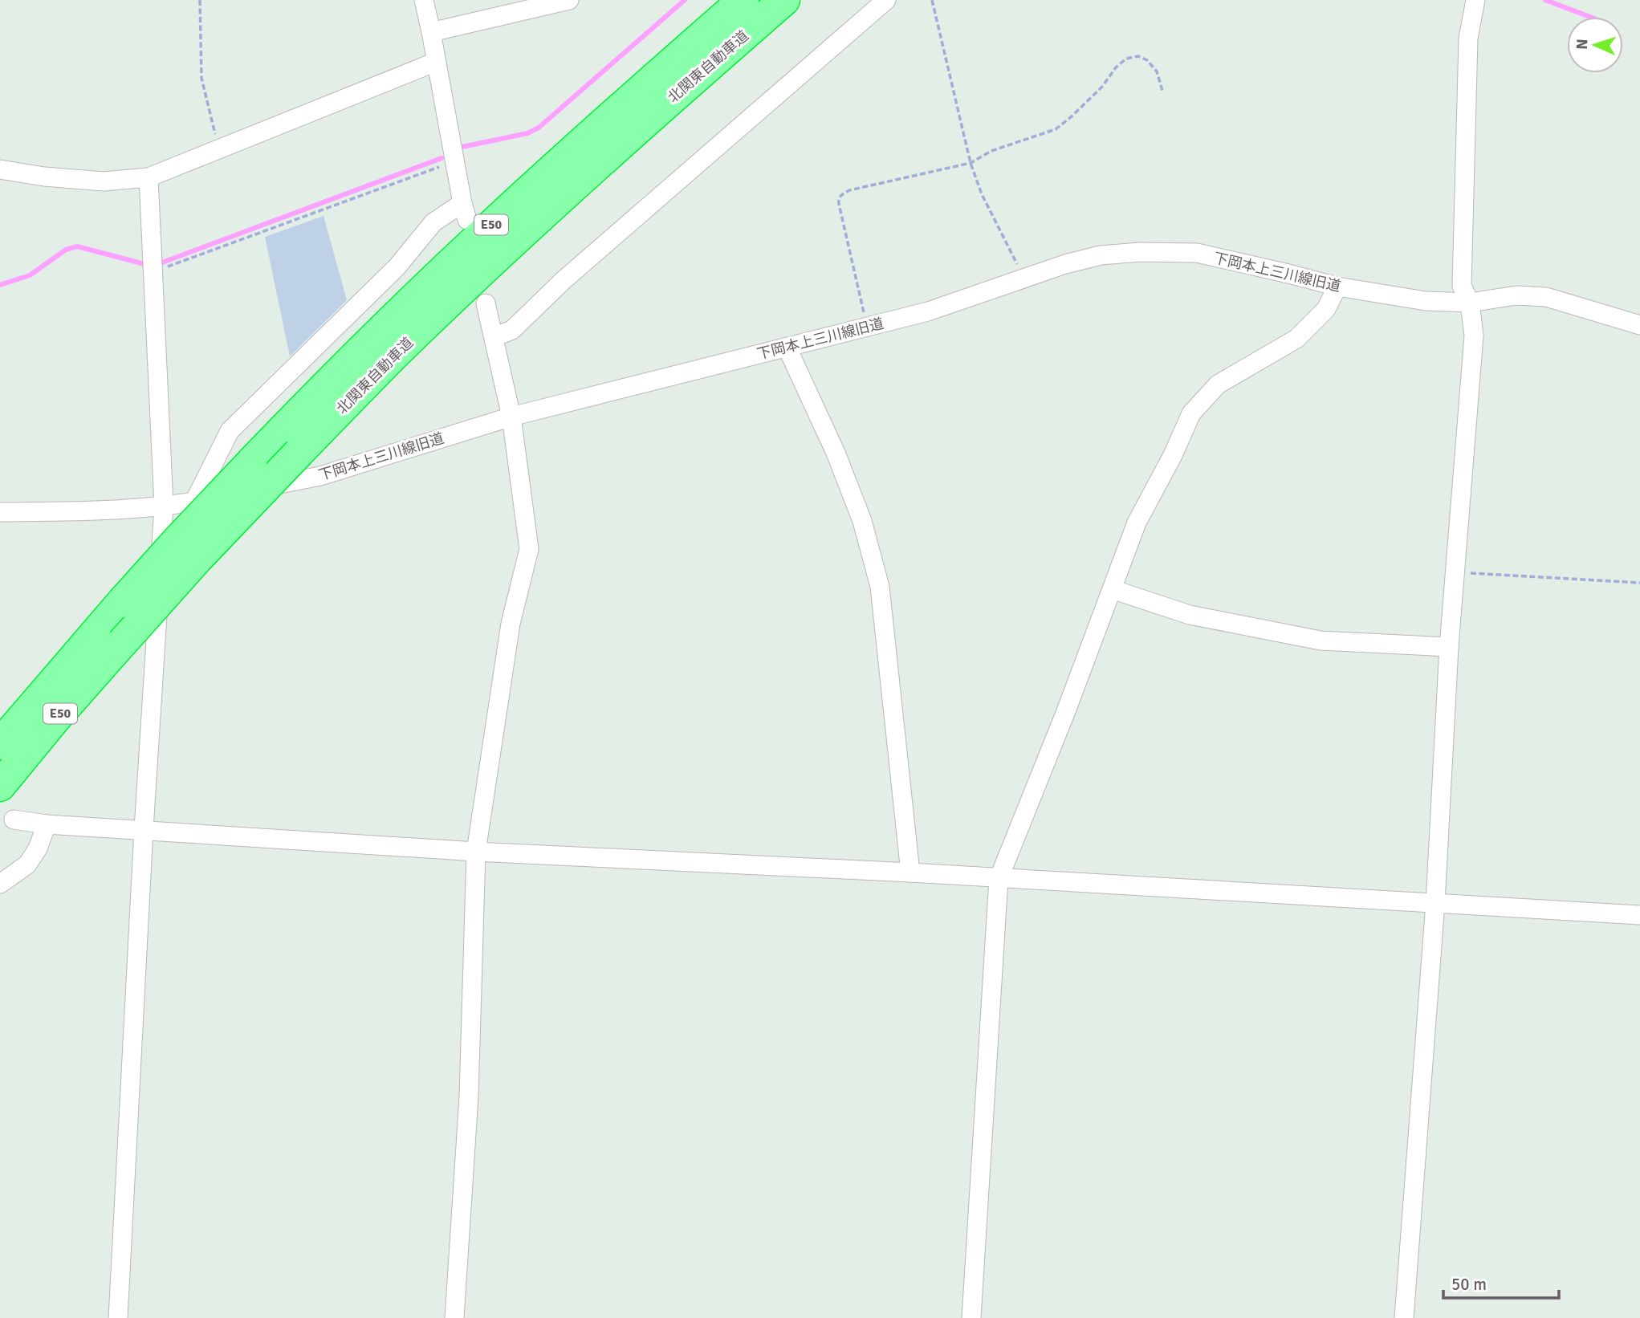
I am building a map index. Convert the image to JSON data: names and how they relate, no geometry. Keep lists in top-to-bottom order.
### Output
{
  "streets": {
    "highway": ["北関東自動車道", "E50"],
    "street": ["下岡本上三川線旧道"]
  },
  "scale_bar": "50 m",
  "north": "left"
}
